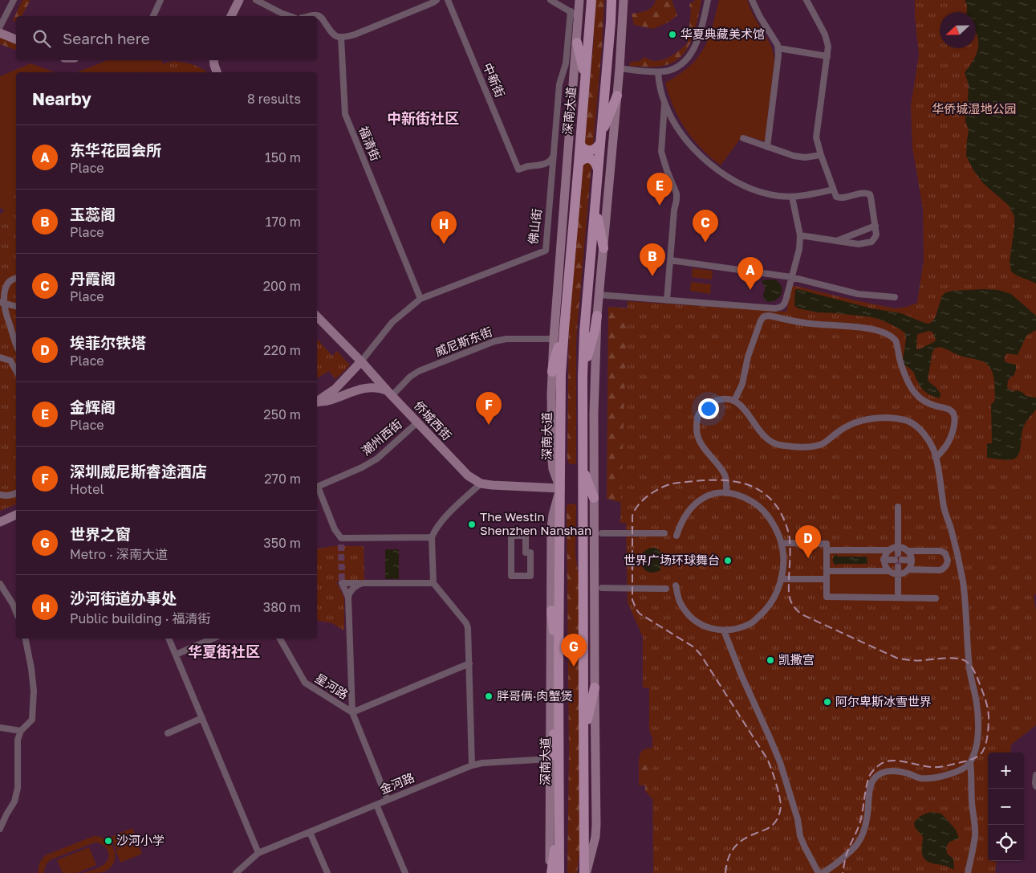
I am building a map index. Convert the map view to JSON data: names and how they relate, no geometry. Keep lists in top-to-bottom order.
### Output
{
  "streets": {
    "main road": ["深南大道", "侨城西街"],
    "street": [
      "中新街",
      "福清街",
      "佛山街",
      "威尼斯东街",
      "潮州西街",
      "星河路",
      "金河路"
    ]
  },
  "crossings": [
    ["深南大道", "侨城西街"],
    ["福清街", "佛山街"],
    ["佛山街", "侨城西街"],
    ["威尼斯东街", "侨城西街"],
    ["侨城西街", "潮州西街"],
    ["星河路", "金河路"]
  ],
  "districts": ["中新街社区", "华夏街社区"],
  "parks": ["华侨城湿地公园"],
  "places": [
    "华夏典藏美术馆",
    "The Westin Shenzhen Nanshan",
    "世界广场环球舞台",
    "凯撒宫",
    "胖哥俩·肉蟹煲",
    "阿尔卑斯冰雪世界",
    "沙河小学"
  ],
  "north": "left",
  "page": {
    "search": "Search here",
    "heading": ["Nearby", "8 results"],
    "list": [
      {
        "mark": "A",
        "name": "东华花园会所",
        "note": "Place",
        "value": "150 m"
      },
      {
        "mark": "B",
        "name": "玉蕊阁",
        "note": "Place",
        "value": "170 m"
      },
      {
        "mark": "C",
        "name": "丹霞阁",
        "note": "Place",
        "value": "200 m"
      },
      {
        "mark": "D",
        "name": "埃菲尔铁塔",
        "note": "Place",
        "value": "220 m"
      },
      {
        "mark": "E",
        "name": "金辉阁",
        "note": "Place",
        "value": "250 m"
      },
      {
        "mark": "F",
        "name": "深圳威尼斯睿途酒店",
        "note": "Hotel",
        "value": "270 m"
      },
      {
        "mark": "G",
        "name": "世界之窗",
        "note": "Metro · 深南大道",
        "value": "350 m"
      },
      {
        "mark": "H",
        "name": "沙河街道办事处",
        "note": "Public building · 福清街",
        "value": "380 m"
      }
    ],
    "pins": [
      "E",
      "C",
      "H",
      "B",
      "A",
      "F",
      "D",
      "G"
    ],
    "map_buttons": ["+", "−"]
  }
}
